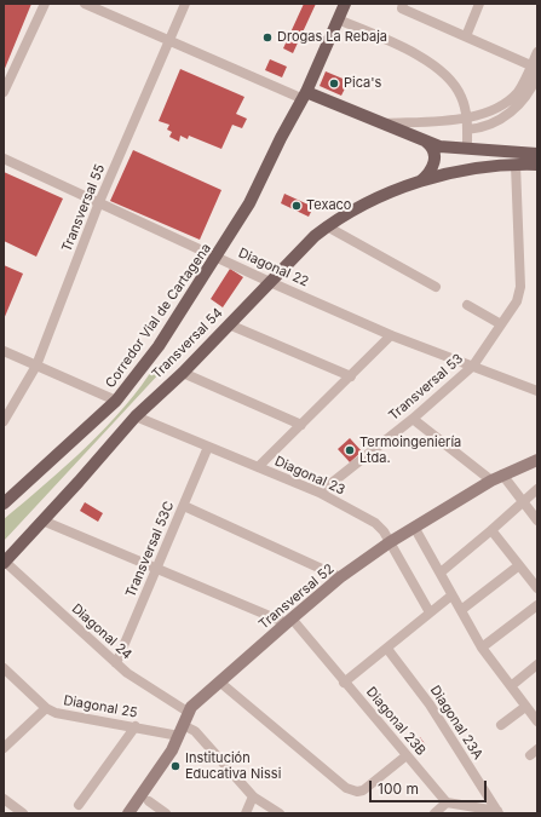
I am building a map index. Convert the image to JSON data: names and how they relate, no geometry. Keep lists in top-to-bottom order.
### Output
{
  "streets": {
    "main road": ["Corredor Vial de Cartagena", "Transversal 54"],
    "street": [
      "Transversal 55",
      "Diagonal 22",
      "Transversal 53",
      "Diagonal 23",
      "Transversal 53C",
      "Transversal 52",
      "Diagonal 24",
      "Diagonal 25",
      "Diagonal 23B",
      "Diagonal 23A"
    ]
  },
  "crossings": [
    ["Transversal 55", "Diagonal 22"],
    ["Diagonal 22", "Corredor Vial de Cartagena"],
    ["Diagonal 22", "Transversal 54"],
    ["Diagonal 22", "Transversal 53"],
    ["Transversal 54", "Diagonal 23"],
    ["Transversal 54", "Diagonal 24"],
    ["Transversal 54", "Diagonal 23B"],
    ["Transversal 53", "Diagonal 23"],
    ["Diagonal 23", "Transversal 53C"],
    ["Diagonal 23", "Transversal 52"],
    ["Transversal 53C", "Diagonal 24"],
    ["Transversal 53C", "Diagonal 23B"],
    ["Transversal 52", "Diagonal 24"],
    ["Transversal 52", "Diagonal 25"],
    ["Transversal 52", "Diagonal 23B"]
  ],
  "places": [
    "Drogas La Rebaja",
    "Pica's",
    "Texaco",
    "Termoingeniería Ltda.",
    "Institución Educativa Nissi"
  ],
  "scale_bar": "100 m"
}
